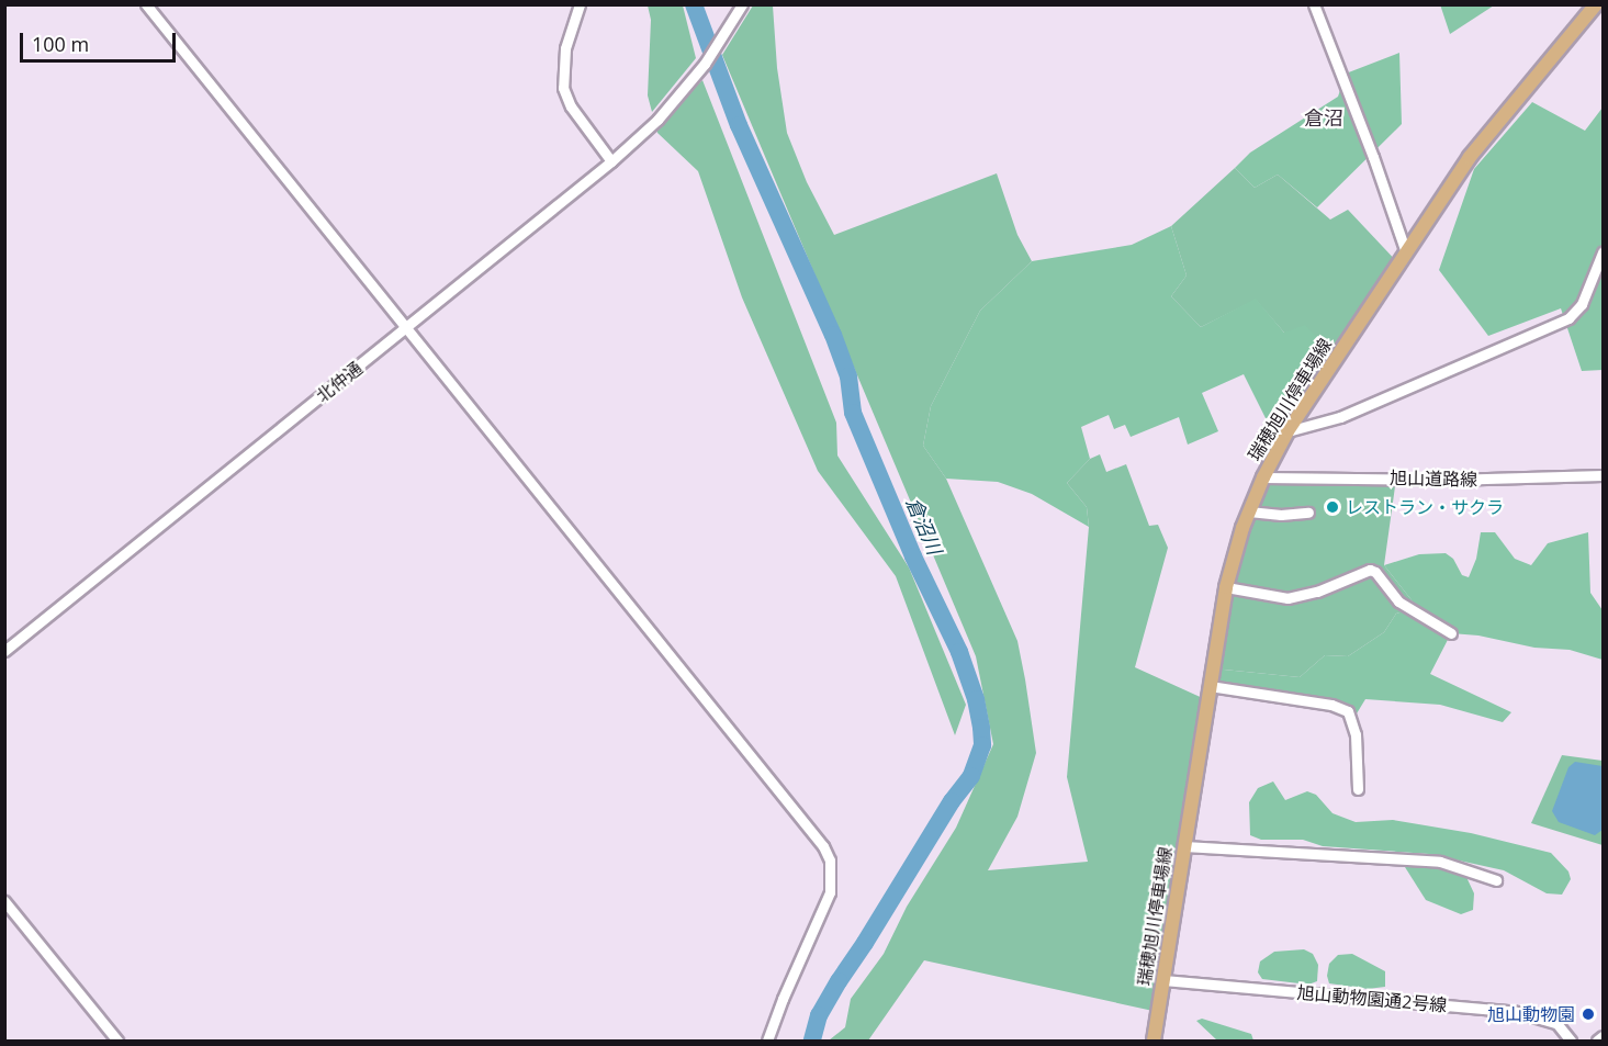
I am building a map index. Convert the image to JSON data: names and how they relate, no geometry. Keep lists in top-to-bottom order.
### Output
{
  "streets": {
    "main road": ["瑞穂旭川停車場線"],
    "street": ["北仲通", "旭山道路線", "旭山動物園通2号線"]
  },
  "crossings": [
    ["瑞穂旭川停車場線", "旭山道路線"],
    ["瑞穂旭川停車場線", "旭山動物園通2号線"]
  ],
  "districts": ["倉沼"],
  "water": ["倉沼川"],
  "places": ["レストラン・サクラ", "旭山動物園"],
  "scale_bar": "100 m"
}
